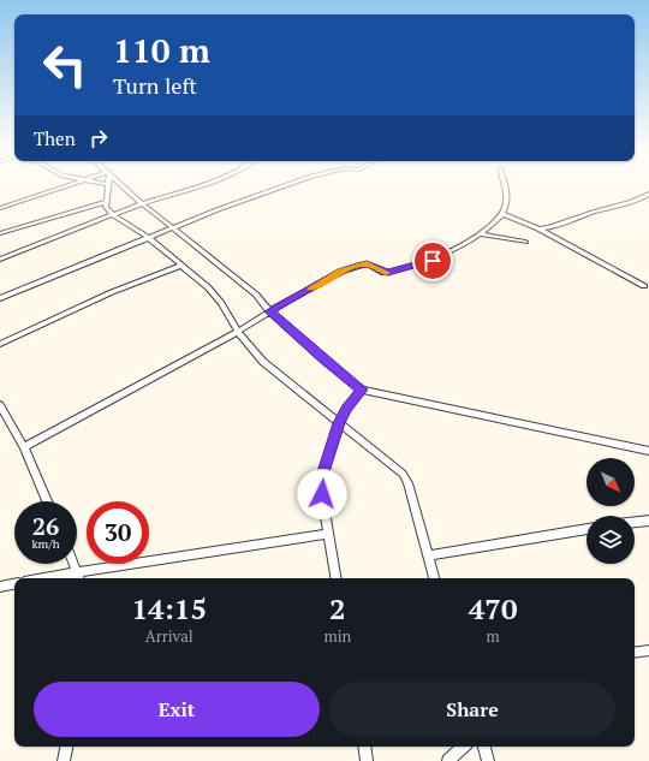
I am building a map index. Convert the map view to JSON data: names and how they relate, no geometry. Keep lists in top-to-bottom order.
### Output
{
  "north": "bottom right",
  "page": {
    "turn": ["110 m", "Turn left"],
    "then": "Then",
    "speed": "26 km/h",
    "limit": "30",
    "eta": [
      "14:15",
      "Arrival",
      "2",
      "min",
      "470",
      "m"
    ],
    "buttons": ["Exit", "Share"]
  }
}
